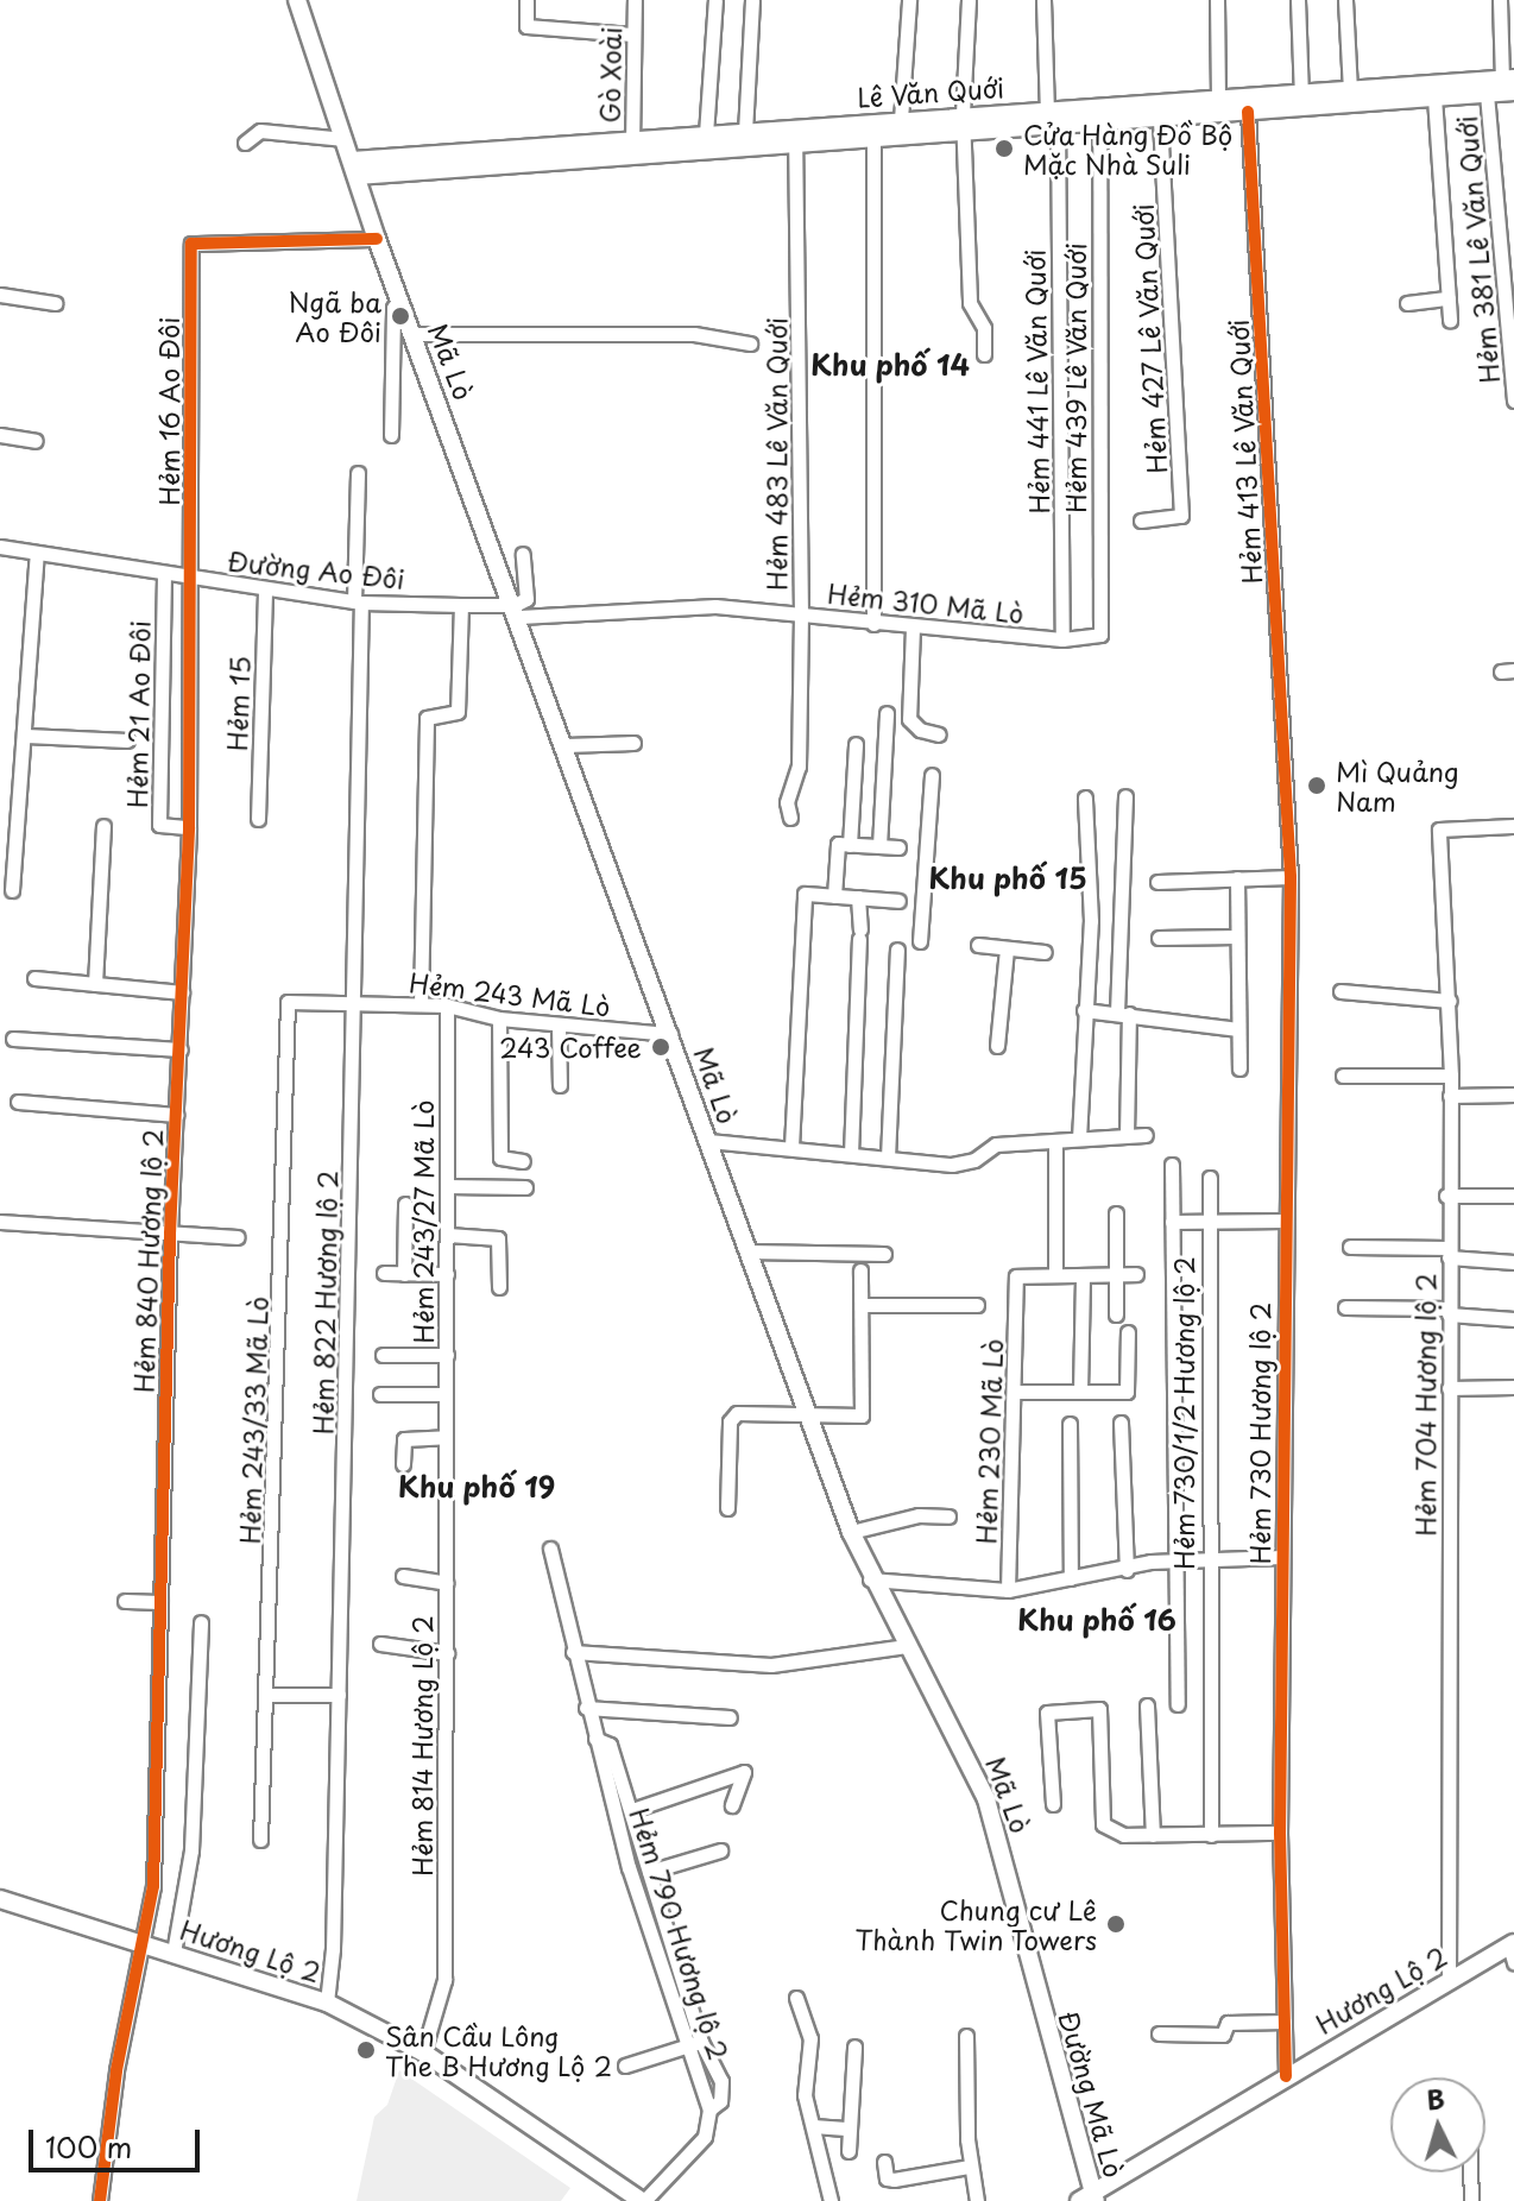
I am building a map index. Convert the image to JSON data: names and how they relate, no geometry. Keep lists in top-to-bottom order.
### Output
{
  "streets": {
    "main road": [
      "Lê Văn Quới",
      "Mã Lò",
      "Hương Lộ 2",
      "Đường Mã Lò"
    ],
    "street": [
      "Gò Xoài",
      "Hẻm 381 Lê Văn Quới",
      "Hẻm 427 Lê Văn Quới",
      "Hẻm 439 Lê Văn Quới",
      "Hẻm 441 Lê Văn Quới",
      "Hẻm 16 Ao Đôi",
      "Hẻm 413 Lê Văn Quới",
      "Hẻm 483 Lê Văn Quới",
      "Đường Ao Đôi",
      "Hẻm 310 Mã Lò",
      "Hẻm 15",
      "Hẻm 21 Ao Đôi",
      "Hẻm 243 Mã Lò",
      "Hẻm 243/27 Mã Lò",
      "Hẻm 840 Hương lộ 2",
      "Hẻm 822 Hương lộ 2",
      "Hẻm 704 Hương lộ 2",
      "Hẻm 730/1/2 Hương lộ 2",
      "Hẻm 243/33 Mã Lò",
      "Hẻm 730 Hương lộ 2",
      "Hẻm 230 Mã Lò",
      "Hẻm 814 Hương Lộ 2",
      "Hẻm 790 Hương lộ 2"
    ]
  },
  "crossings": [
    ["Gò Xoài", "Lê Văn Quới"],
    ["Lê Văn Quới", "Hẻm 381 Lê Văn Quới"],
    ["Lê Văn Quới", "Hẻm 427 Lê Văn Quới"],
    ["Lê Văn Quới", "Mã Lò"],
    ["Lê Văn Quới", "Hẻm 439 Lê Văn Quới"],
    ["Lê Văn Quới", "Hẻm 441 Lê Văn Quới"],
    ["Lê Văn Quới", "Hẻm 413 Lê Văn Quới"],
    ["Lê Văn Quới", "Hẻm 483 Lê Văn Quới"],
    ["Mã Lò", "Hẻm 16 Ao Đôi"],
    ["Mã Lò", "Đường Ao Đôi"],
    ["Mã Lò", "Hẻm 310 Mã Lò"],
    ["Mã Lò", "Hẻm 243 Mã Lò"],
    ["Mã Lò", "Đường Mã Lò"],
    ["Hẻm 439 Lê Văn Quới", "Hẻm 310 Mã Lò"],
    ["Hẻm 441 Lê Văn Quới", "Hẻm 310 Mã Lò"],
    ["Hẻm 16 Ao Đôi", "Đường Ao Đôi"],
    ["Hẻm 16 Ao Đôi", "Hẻm 840 Hương lộ 2"],
    ["Hẻm 413 Lê Văn Quới", "Hẻm 730 Hương lộ 2"],
    ["Hẻm 483 Lê Văn Quới", "Hẻm 310 Mã Lò"],
    ["Đường Ao Đôi", "Hẻm 310 Mã Lò"],
    ["Đường Ao Đôi", "Hẻm 15"],
    ["Đường Ao Đôi", "Hẻm 21 Ao Đôi"],
    ["Đường Ao Đôi", "Hẻm 840 Hương lộ 2"],
    ["Đường Ao Đôi", "Hẻm 822 Hương lộ 2"],
    ["Hẻm 21 Ao Đôi", "Hẻm 840 Hương lộ 2"],
    ["Hẻm 243 Mã Lò", "Hẻm 243/27 Mã Lò"],
    ["Hẻm 243 Mã Lò", "Hẻm 822 Hương lộ 2"],
    ["Hẻm 243 Mã Lò", "Hẻm 243/33 Mã Lò"],
    ["Hẻm 243/27 Mã Lò", "Hẻm 814 Hương Lộ 2"],
    ["Hẻm 840 Hương lộ 2", "Hương Lộ 2"],
    ["Hẻm 822 Hương lộ 2", "Hương Lộ 2"],
    ["Hẻm 704 Hương lộ 2", "Hương Lộ 2"],
    ["Hẻm 730 Hương lộ 2", "Hương Lộ 2"],
    ["Hẻm 814 Hương Lộ 2", "Hương Lộ 2"],
    ["Hương Lộ 2", "Đường Mã Lò"]
  ],
  "districts": [
    "Khu phố 14",
    "Khu phố 15",
    "Khu phố 19",
    "Khu phố 16"
  ],
  "places": [
    "Cửa Hàng Đồ Bộ Mặc Nhà Suli",
    "Ngã ba Ao Đôi",
    "Mì Quảng Nam",
    "243 Coffee",
    "Chung cư Lê Thành Twin Towers",
    "Sân Cầu Lông The B Hương Lộ 2"
  ],
  "scale_bar": "100 m",
  "north": "top"
}
